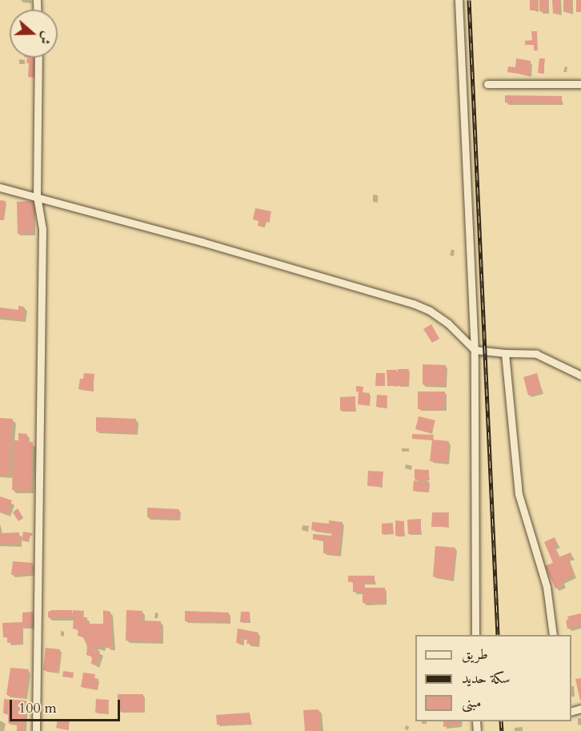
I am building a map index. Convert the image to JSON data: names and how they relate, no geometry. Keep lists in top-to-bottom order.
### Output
{
  "legend": ["طريق", "سكة حديد", "مبنى"],
  "scale_bar": "100 m",
  "north": "right"
}
